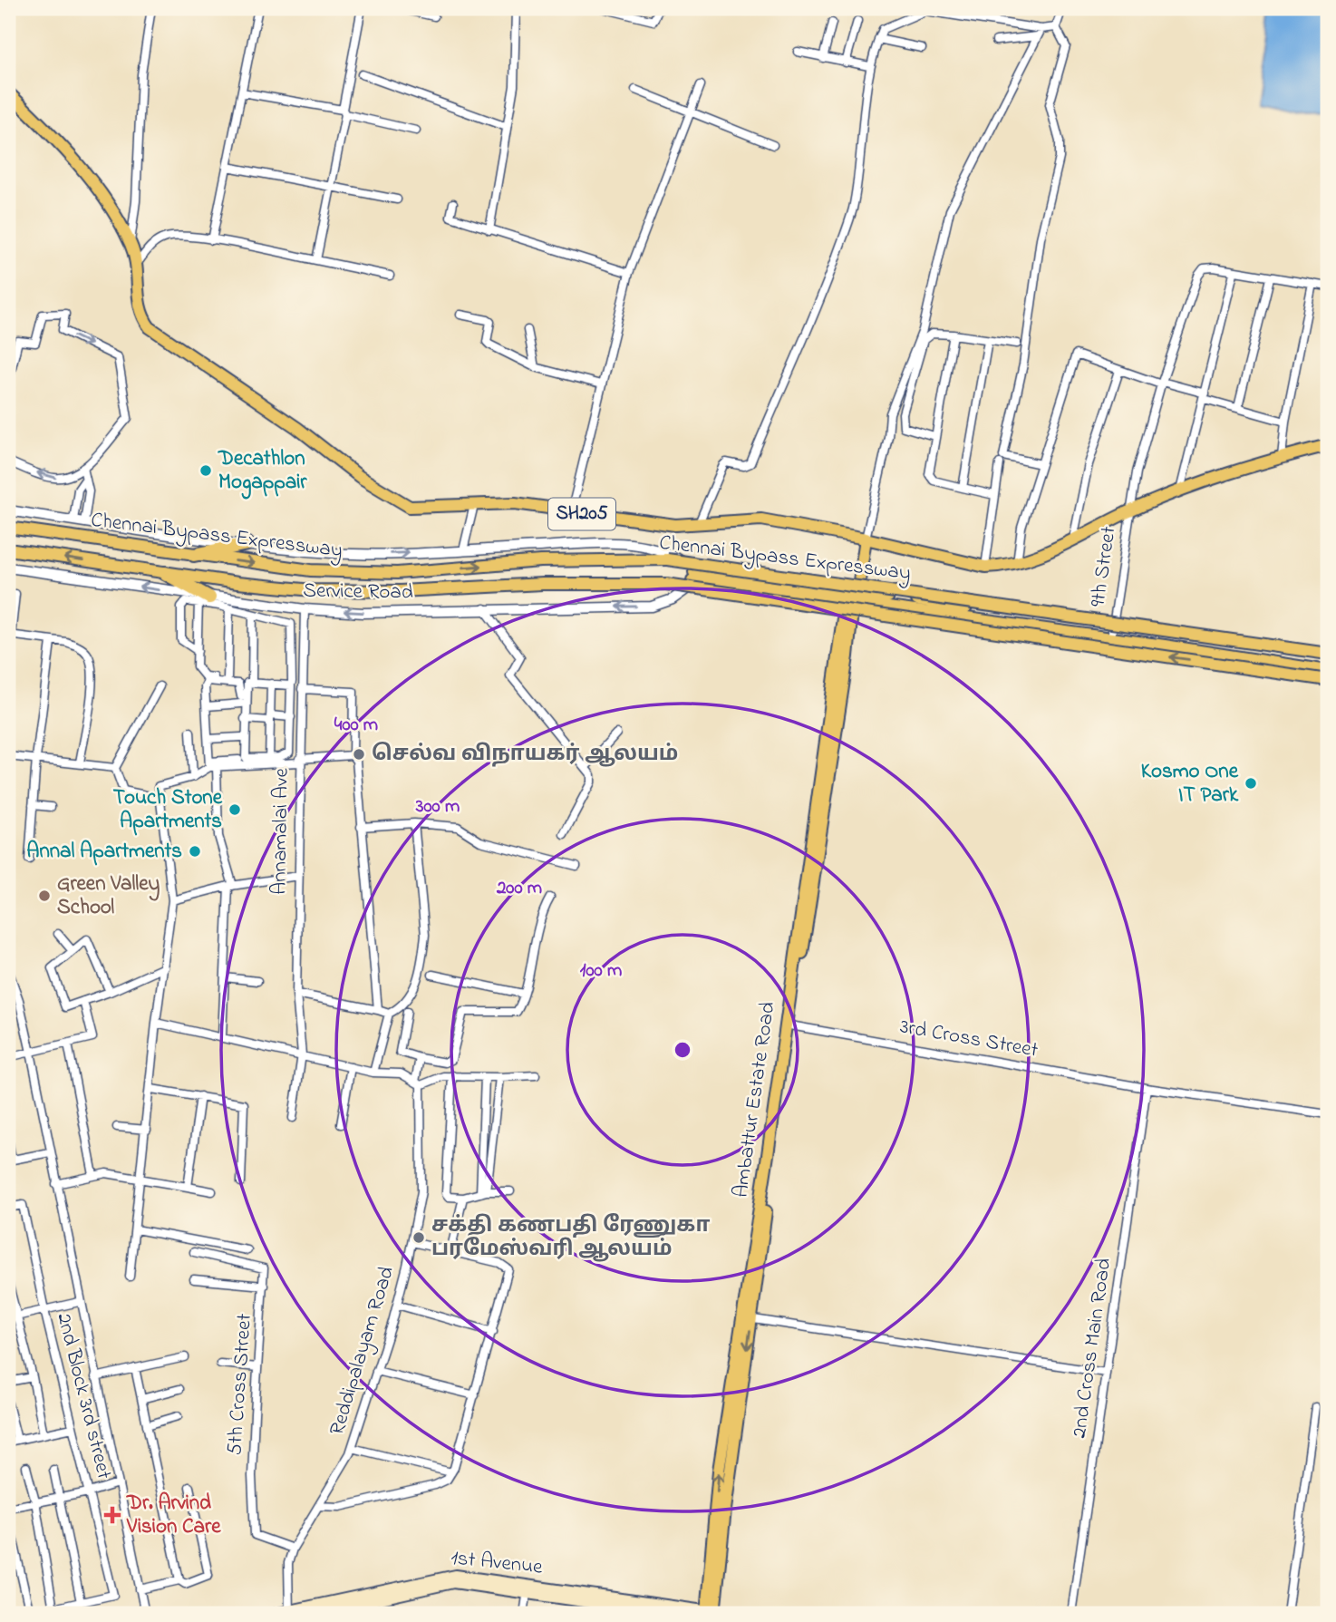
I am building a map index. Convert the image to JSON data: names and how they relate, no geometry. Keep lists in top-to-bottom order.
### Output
{
  "streets": {
    "main road": [
      "SH205",
      "Chennai Bypass Expressway",
      "Ambattur Estate Road",
      "1st Avenue"
    ],
    "street": [
      "9th Street",
      "Service Road",
      "Annamalai Ave",
      "3rd Cross Street",
      "2nd Cross Main Road",
      "Reddipalayam Road",
      "5th Cross Street",
      "2nd Block 3rd street"
    ]
  },
  "crossings": [
    ["SH205", "9th Street"],
    ["SH205", "Ambattur Estate Road"],
    ["Service Road", "Annamalai Ave"],
    ["3rd Cross Street", "Ambattur Estate Road"],
    ["3rd Cross Street", "2nd Cross Main Road"],
    ["Ambattur Estate Road", "1st Avenue"],
    ["Reddipalayam Road", "5th Cross Street"],
    ["Reddipalayam Road", "1st Avenue"]
  ],
  "places": {
    "other": [
      "Decathlon Mogappair",
      "செல்வ விநாயகர் ஆலயம்",
      "Kosmo One IT Park",
      "Touch Stone Apartments",
      "Annal Apartments",
      "Green Valley School",
      "சக்தி கணபதி ரேணுகா பரமேஸ்வரி ஆலயம்"
    ],
    "health": ["Dr. Arvind Vision Care"]
  },
  "rings": [
    "400 m",
    "300 m",
    "200 m",
    "100 m"
  ]
}
